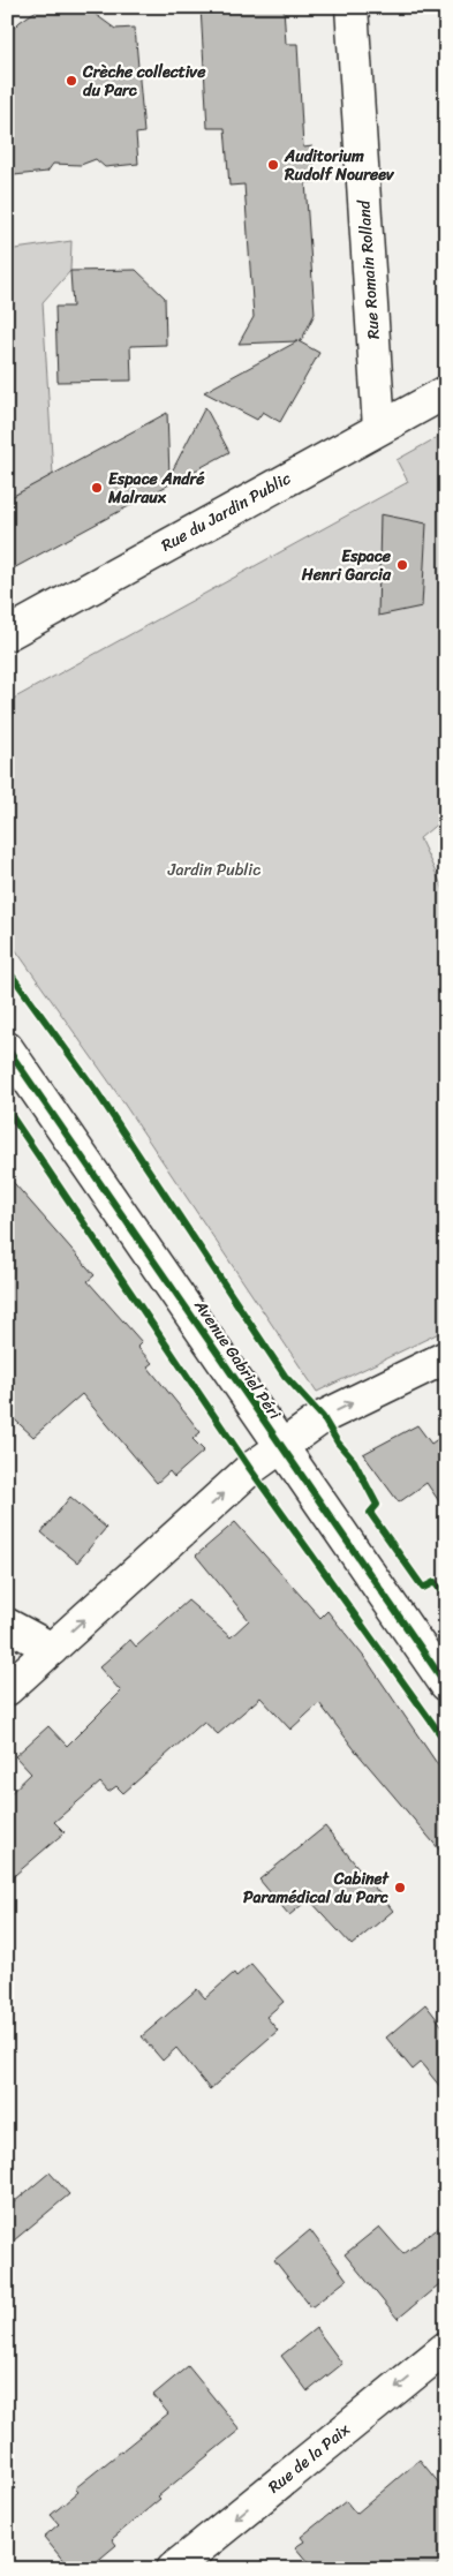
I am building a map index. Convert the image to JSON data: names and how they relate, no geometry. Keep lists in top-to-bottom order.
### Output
{
  "streets": {
    "street": [
      "Rue Romain Rolland",
      "Rue du Jardin Public",
      "Avenue Gabriel Péri",
      "Rue de la Paix"
    ]
  },
  "crossings": [
    ["Rue Romain Rolland", "Rue du Jardin Public"]
  ],
  "one_way": ["Rue de la Paix"],
  "parks": ["Jardin Public"],
  "places": [
    "Crèche collective du Parc",
    "Auditorium Rudolf Noureev",
    "Espace André Malraux",
    "Espace Henri Garcia",
    "Cabinet Paramédical du Parc"
  ]
}
